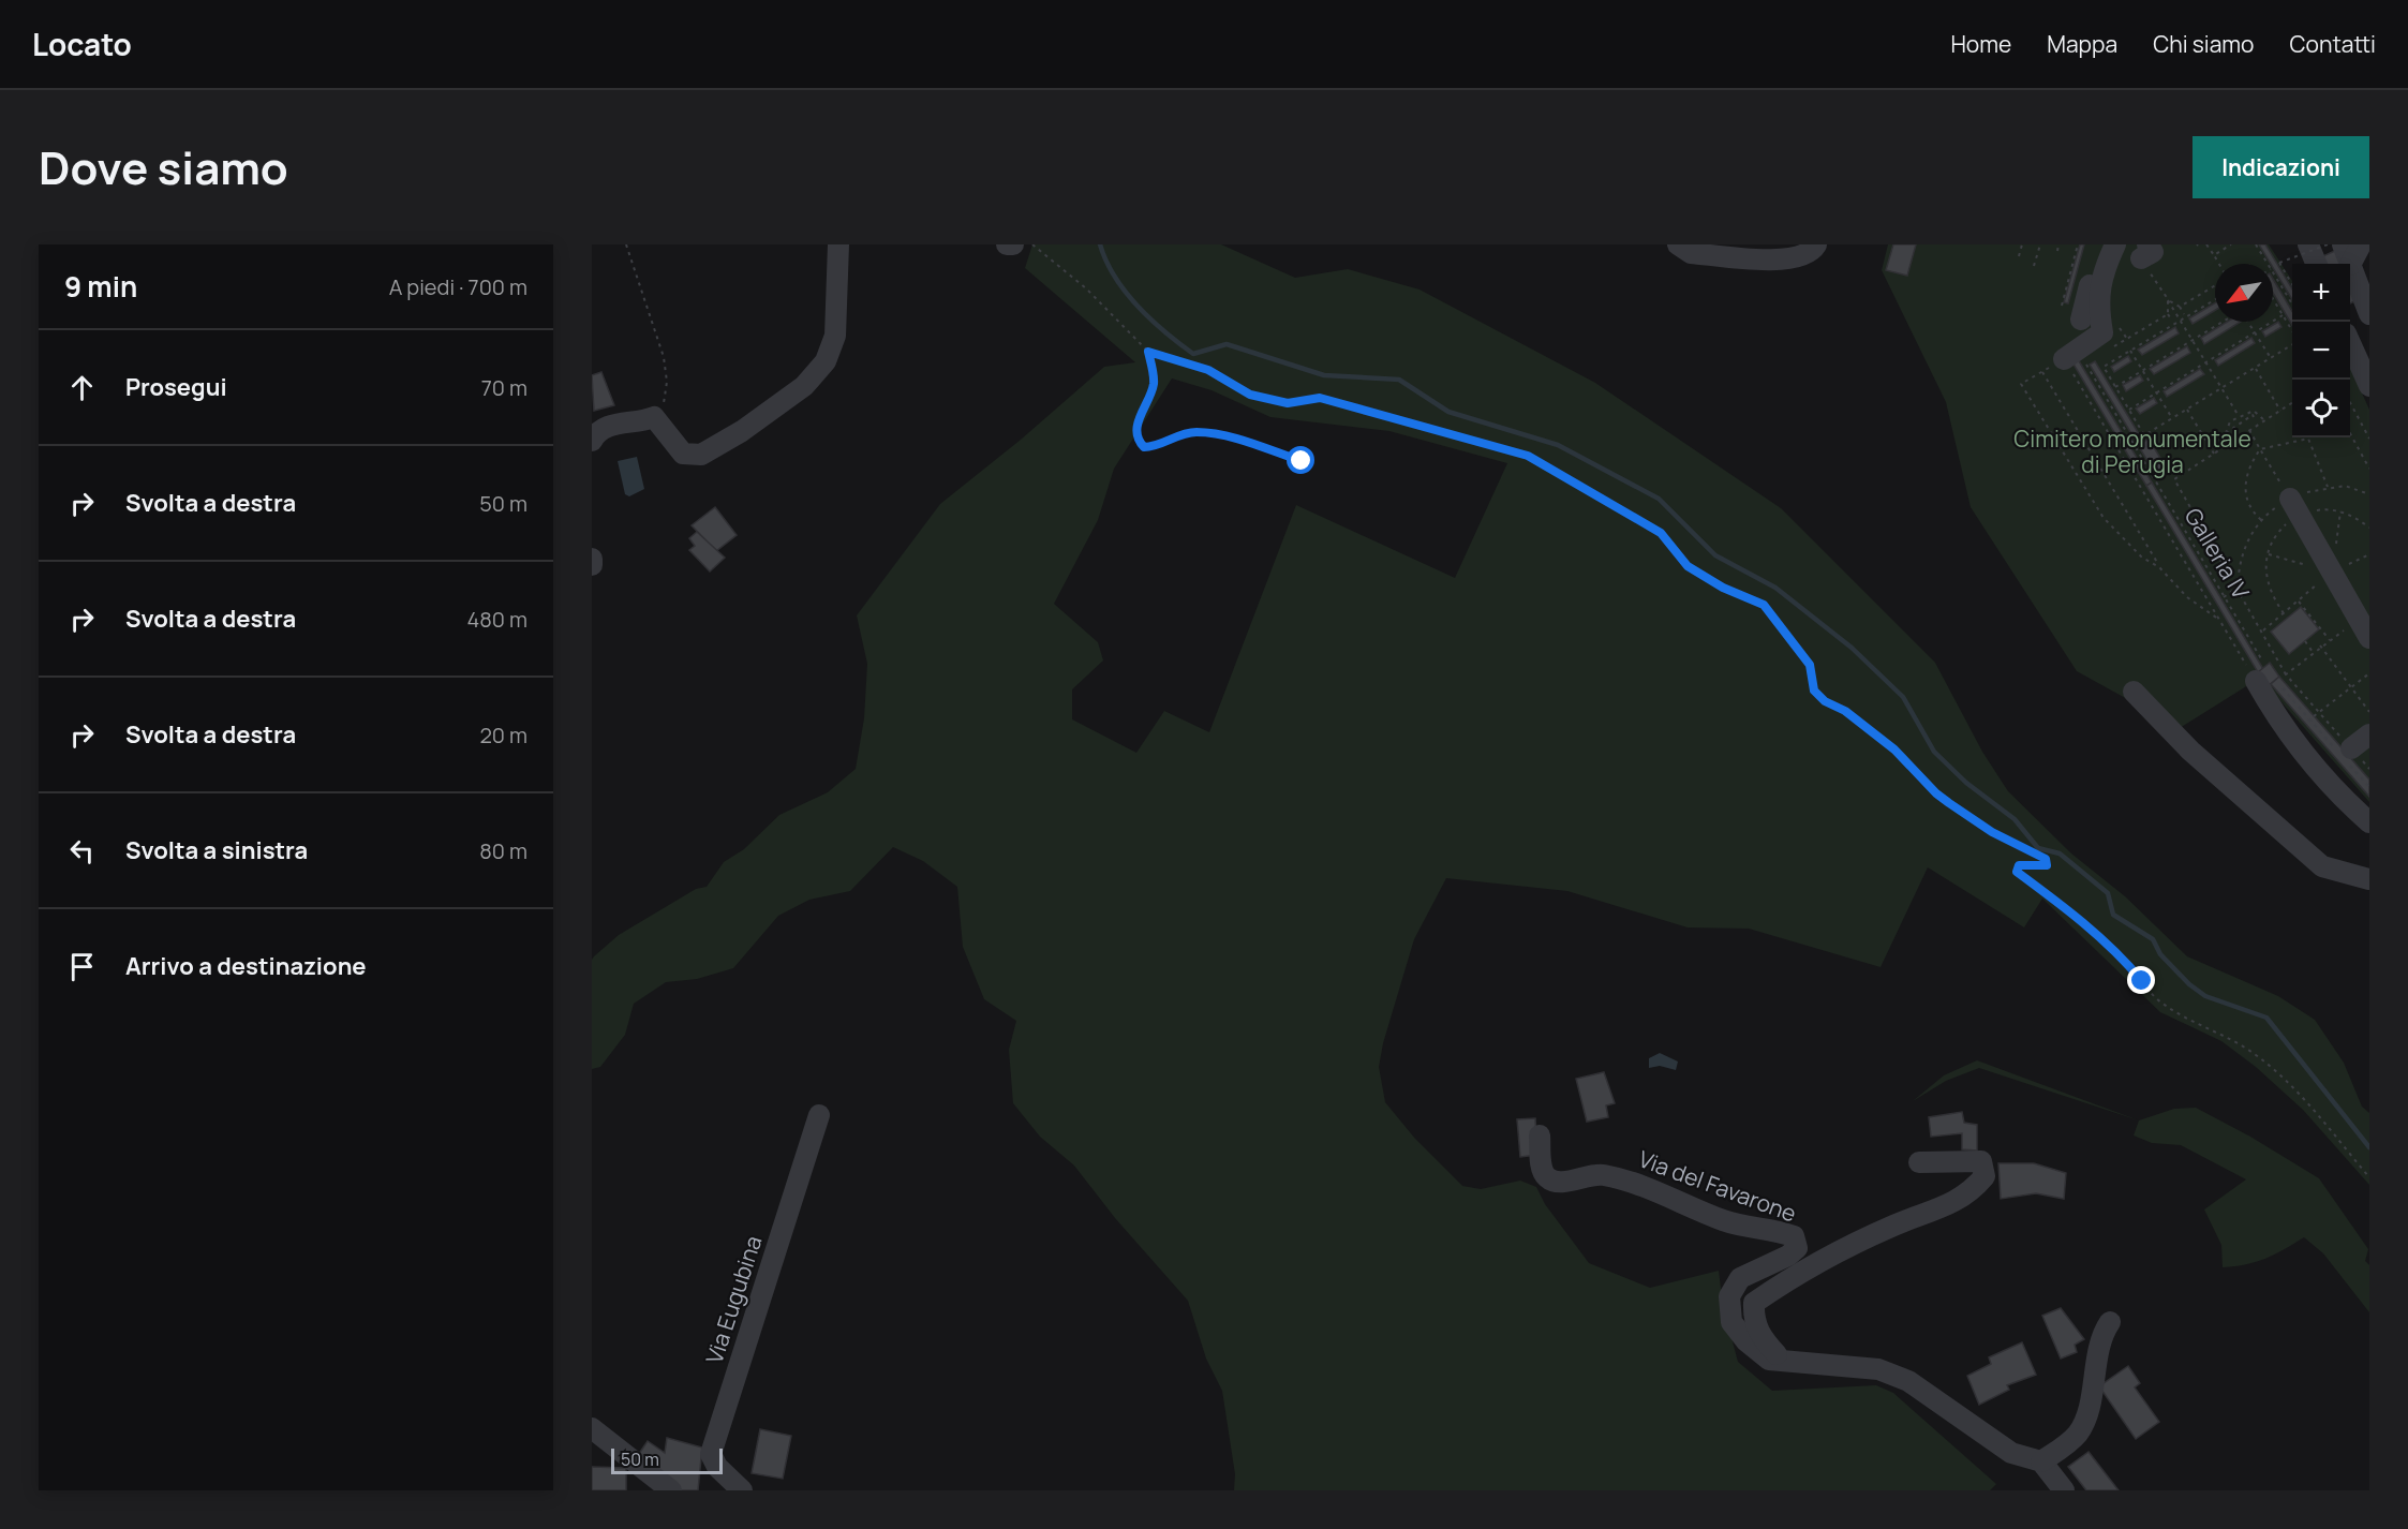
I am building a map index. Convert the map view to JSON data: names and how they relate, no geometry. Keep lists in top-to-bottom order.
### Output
{
  "streets": {
    "street": ["Via del Favarone", "Via Eugubina"],
    "path": ["Galleria IV"]
  },
  "parks": ["Cimitero monumentale di Perugia"],
  "scale_bar": "50 m",
  "north": "bottom left",
  "page": {
    "header": "Locato",
    "nav": [
      "Home",
      "Mappa",
      "Chi siamo",
      "Contatti"
    ],
    "title": "Dove siamo",
    "buttons": "Indicazioni",
    "heading": ["9 min", "A piedi · 700 m"],
    "map_buttons": ["+", "−"],
    "list": [
      ["Prosegui", "70 m"],
      ["Svolta a destra", "50 m"],
      ["Svolta a destra", "480 m"],
      ["Svolta a destra", "20 m"],
      ["Svolta a sinistra", "80 m"],
      "Arrivo a destinazione"
    ],
    "scale": "50 m"
  }
}
